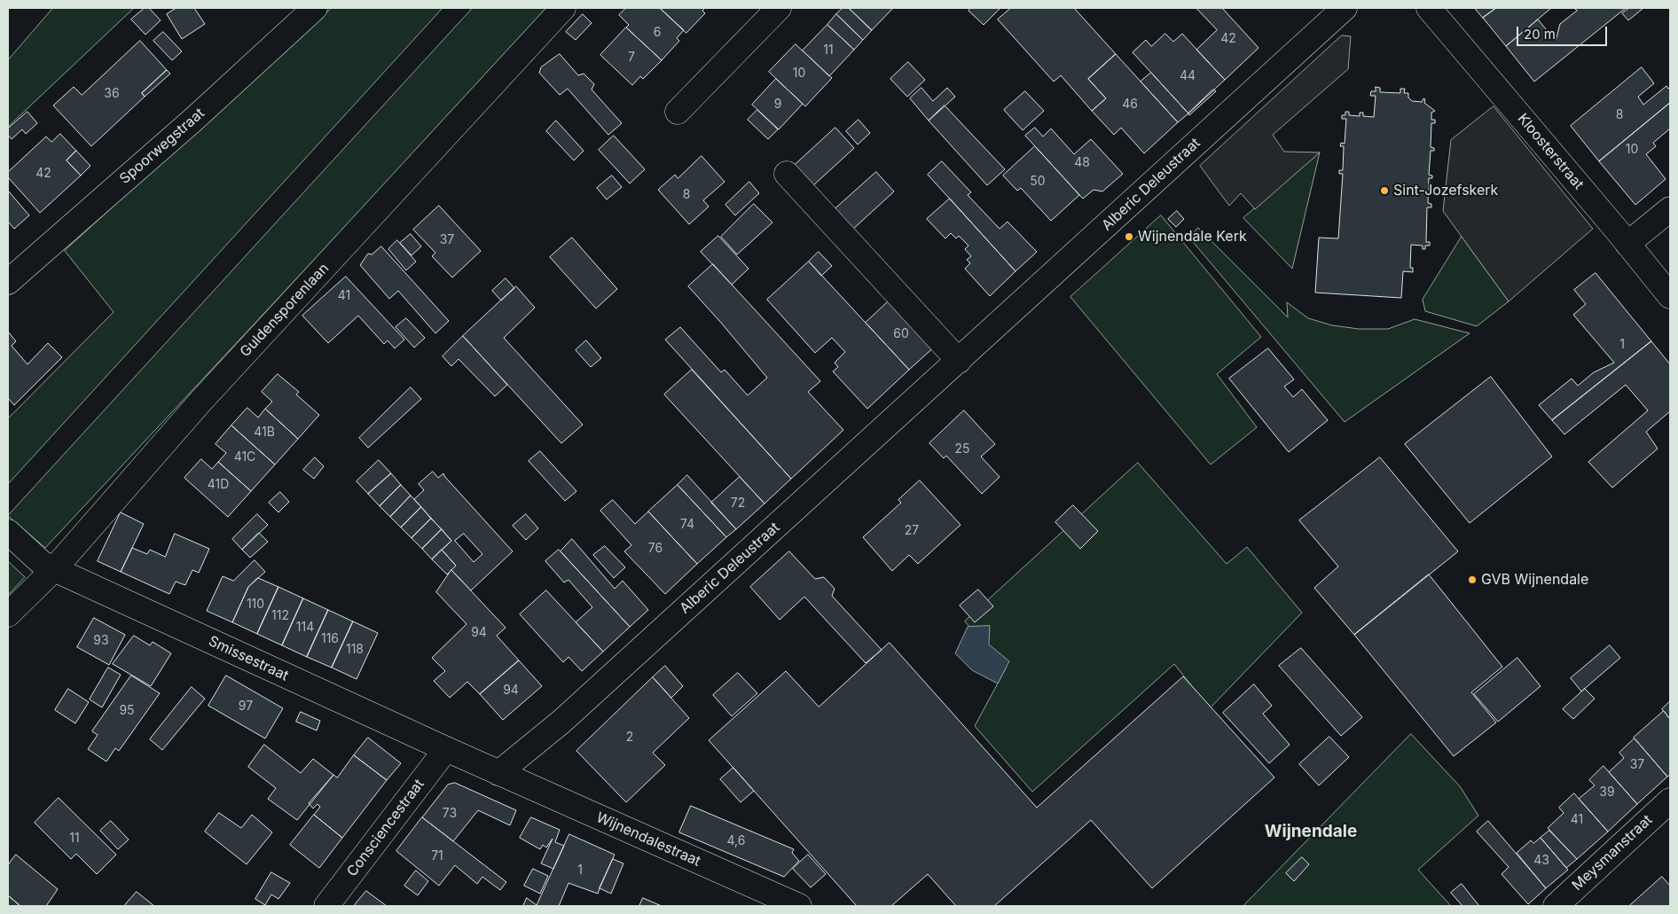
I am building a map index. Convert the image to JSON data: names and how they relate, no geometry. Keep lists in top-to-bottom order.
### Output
{
  "streets": {
    "street": [
      "Spoorwegstraat",
      "Kloosterstraat",
      "Alberic Deleustraat",
      "Guldensporenlaan",
      "Smissestraat",
      "Consciencestraat",
      "Wijnendalestraat",
      "Meysmanstraat"
    ]
  },
  "crossings": [
    ["Alberic Deleustraat", "Smissestraat"],
    ["Alberic Deleustraat", "Wijnendalestraat"],
    ["Guldensporenlaan", "Smissestraat"],
    ["Smissestraat", "Consciencestraat"],
    ["Smissestraat", "Wijnendalestraat"]
  ],
  "districts": ["Wijnendale"],
  "places": ["Sint-Jozefskerk", "Wijnendale Kerk", "GVB Wijnendale"],
  "house_numbers": [
    "6",
    "42",
    "11",
    "7",
    "10",
    "44",
    "36",
    "9",
    "46",
    "8",
    "10",
    "48",
    "42",
    "50",
    "8",
    "37",
    "41",
    "60",
    "1",
    "41B",
    "25",
    "41C",
    "41D",
    "72",
    "74",
    "27",
    "76",
    "110",
    "112",
    "114",
    "94",
    "116",
    "93",
    "118",
    "94",
    "97",
    "95",
    "2",
    "37",
    "39",
    "73",
    "41",
    "11",
    "4,6",
    "71",
    "43",
    "1"
  ],
  "scale_bar": "20 m"
}
